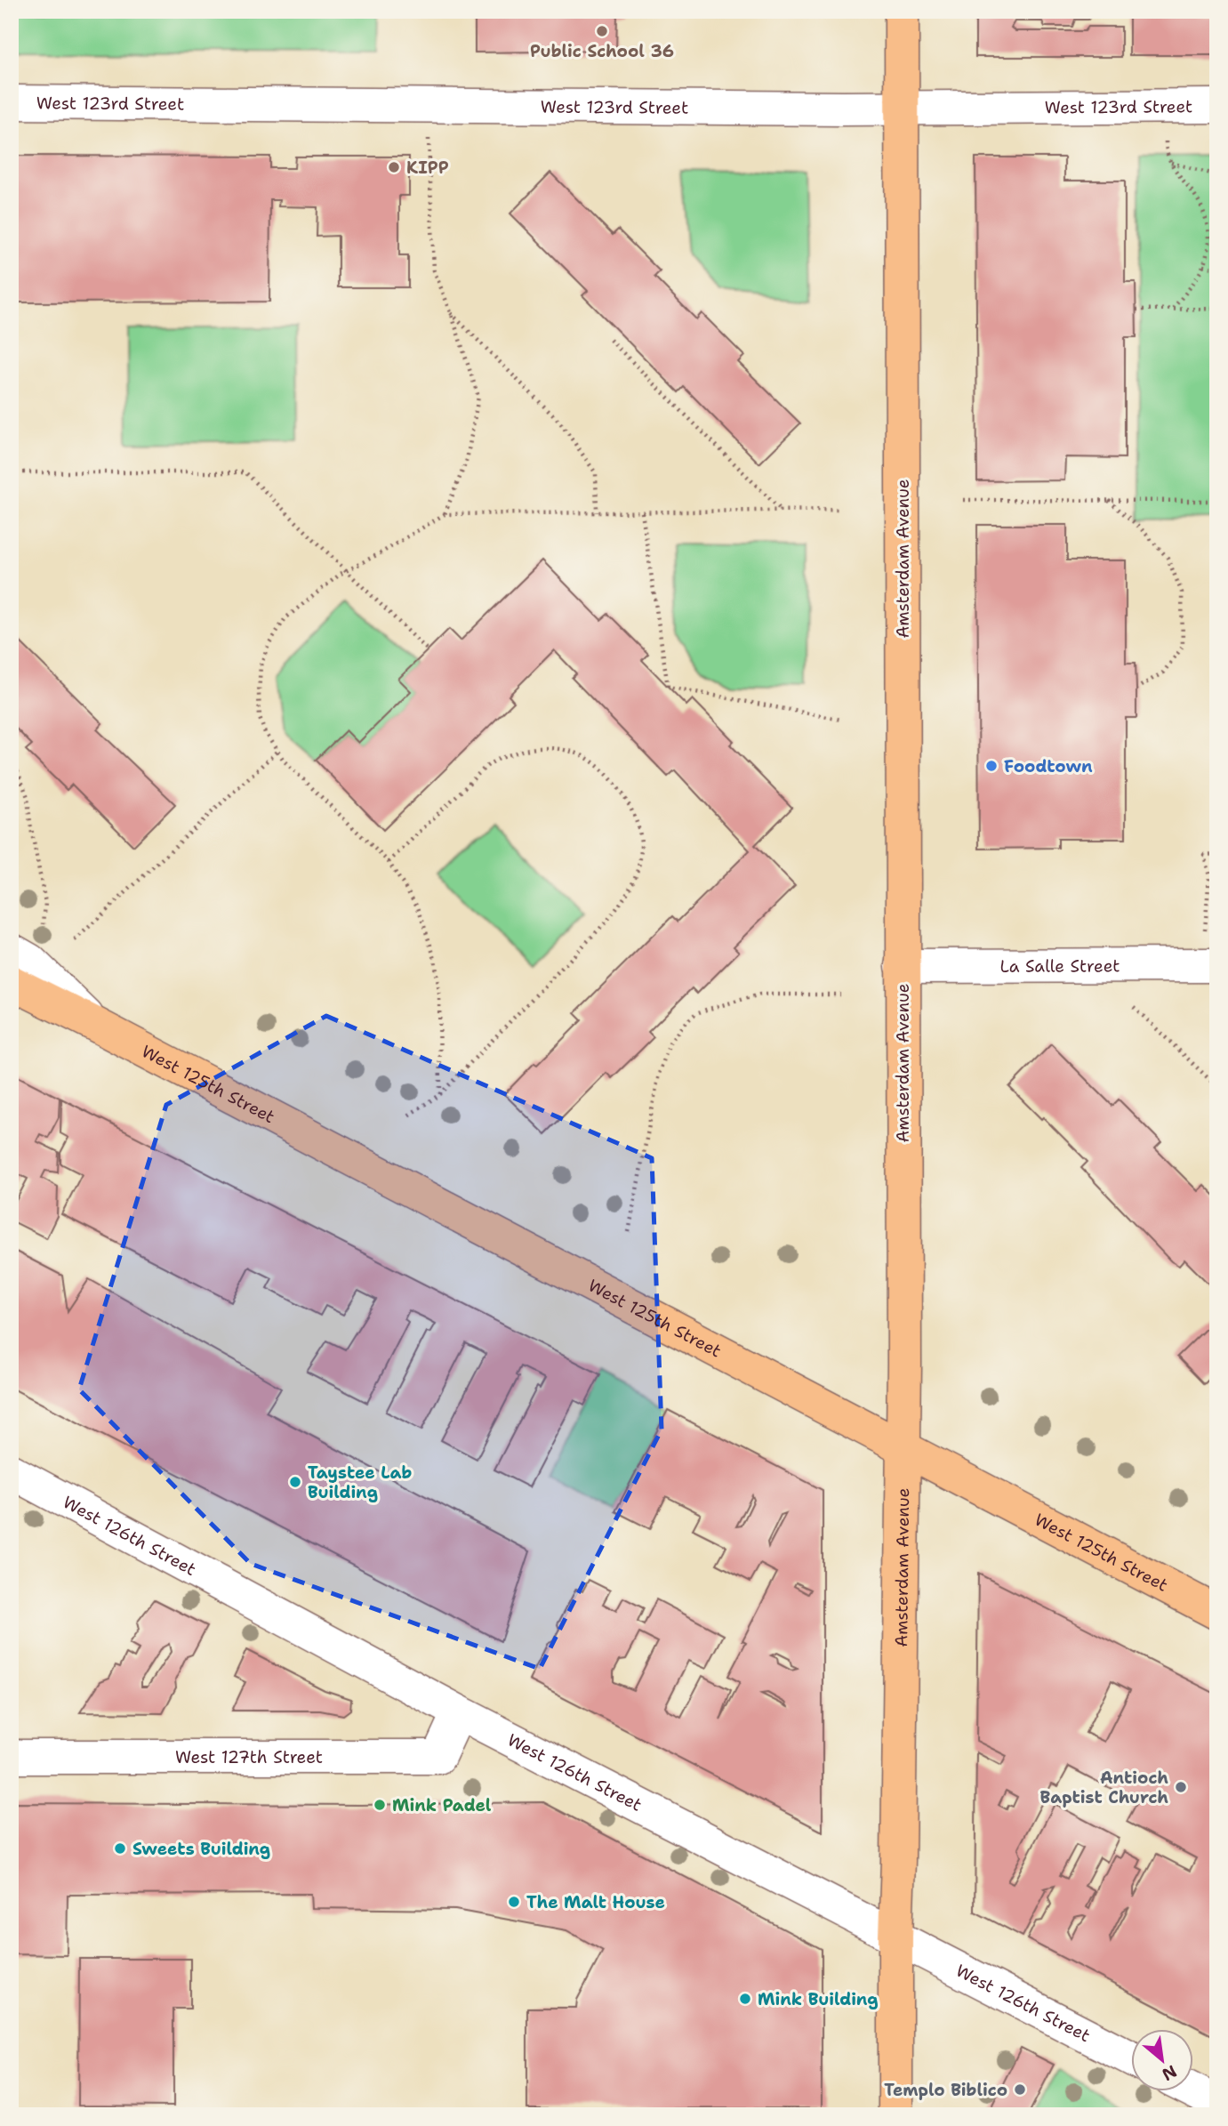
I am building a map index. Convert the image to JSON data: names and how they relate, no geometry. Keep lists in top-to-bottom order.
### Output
{
  "streets": {
    "main road": ["Amsterdam Avenue", "West 125th Street"],
    "street": [
      "West 123rd Street",
      "La Salle Street",
      "West 126th Street",
      "West 127th Street"
    ]
  },
  "crossings": [
    ["West 123rd Street", "Amsterdam Avenue"],
    ["Amsterdam Avenue", "La Salle Street"],
    ["Amsterdam Avenue", "West 125th Street"],
    ["Amsterdam Avenue", "West 126th Street"],
    ["West 126th Street", "West 127th Street"]
  ],
  "places": [
    "Public School 36",
    "KIPP",
    "Foodtown",
    "Taystee Lab Building",
    "Antioch Baptist Church",
    "Mink Padel",
    "Sweets Building",
    "The Malt House",
    "Mink Building",
    "Templo Biblico"
  ],
  "north": "bottom right"
}
